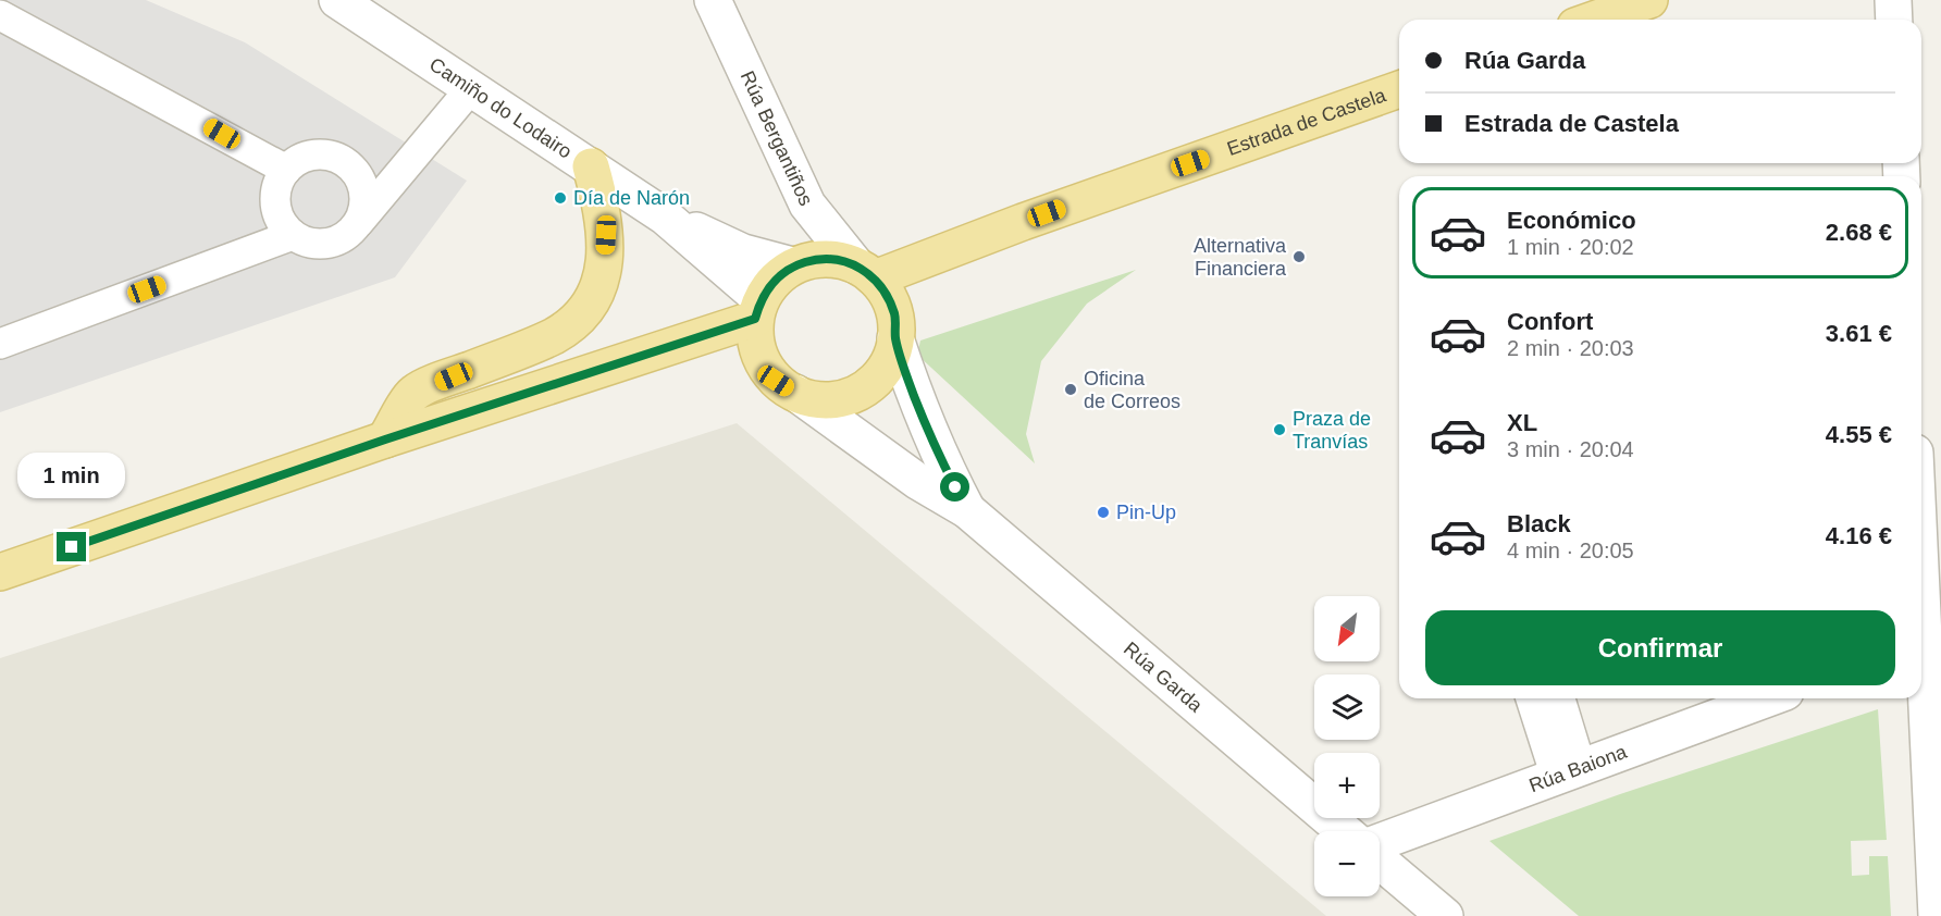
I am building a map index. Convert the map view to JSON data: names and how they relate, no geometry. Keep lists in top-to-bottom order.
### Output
{
  "streets": {
    "main road": ["Estrada de Castela"],
    "street": [
      "Camiño do Lodairo",
      "Rúa Bergantiños",
      "Rúa Garda",
      "Rúa Baiona"
    ]
  },
  "crossings": [
    ["Camiño do Lodairo", "Estrada de Castela"],
    ["Camiño do Lodairo", "Rúa Bergantiños"],
    ["Camiño do Lodairo", "Rúa Garda"],
    ["Estrada de Castela", "Rúa Bergantiños"],
    ["Estrada de Castela", "Rúa Garda"],
    ["Rúa Bergantiños", "Rúa Garda"]
  ],
  "places": [
    "Día de Narón",
    "Alternativa Financiera",
    "Oficina de Correos",
    "Praza de Tranvías",
    "Pin-Up"
  ],
  "north": "bottom left",
  "page": {
    "banner": ["Rúa Garda", "Estrada de Castela"],
    "list": [
      {
        "name": "Económico",
        "note": "1 min · 20:02",
        "value": "2.68 €"
      },
      {
        "name": "Confort",
        "note": "2 min · 20:03",
        "value": "3.61 €"
      },
      {
        "name": "XL",
        "note": "3 min · 20:04",
        "value": "4.55 €"
      },
      {
        "name": "Black",
        "note": "4 min · 20:05",
        "value": "4.16 €"
      }
    ],
    "bubble": "1 min",
    "map_buttons": ["+", "−"],
    "buttons": "Confirmar"
  }
}
